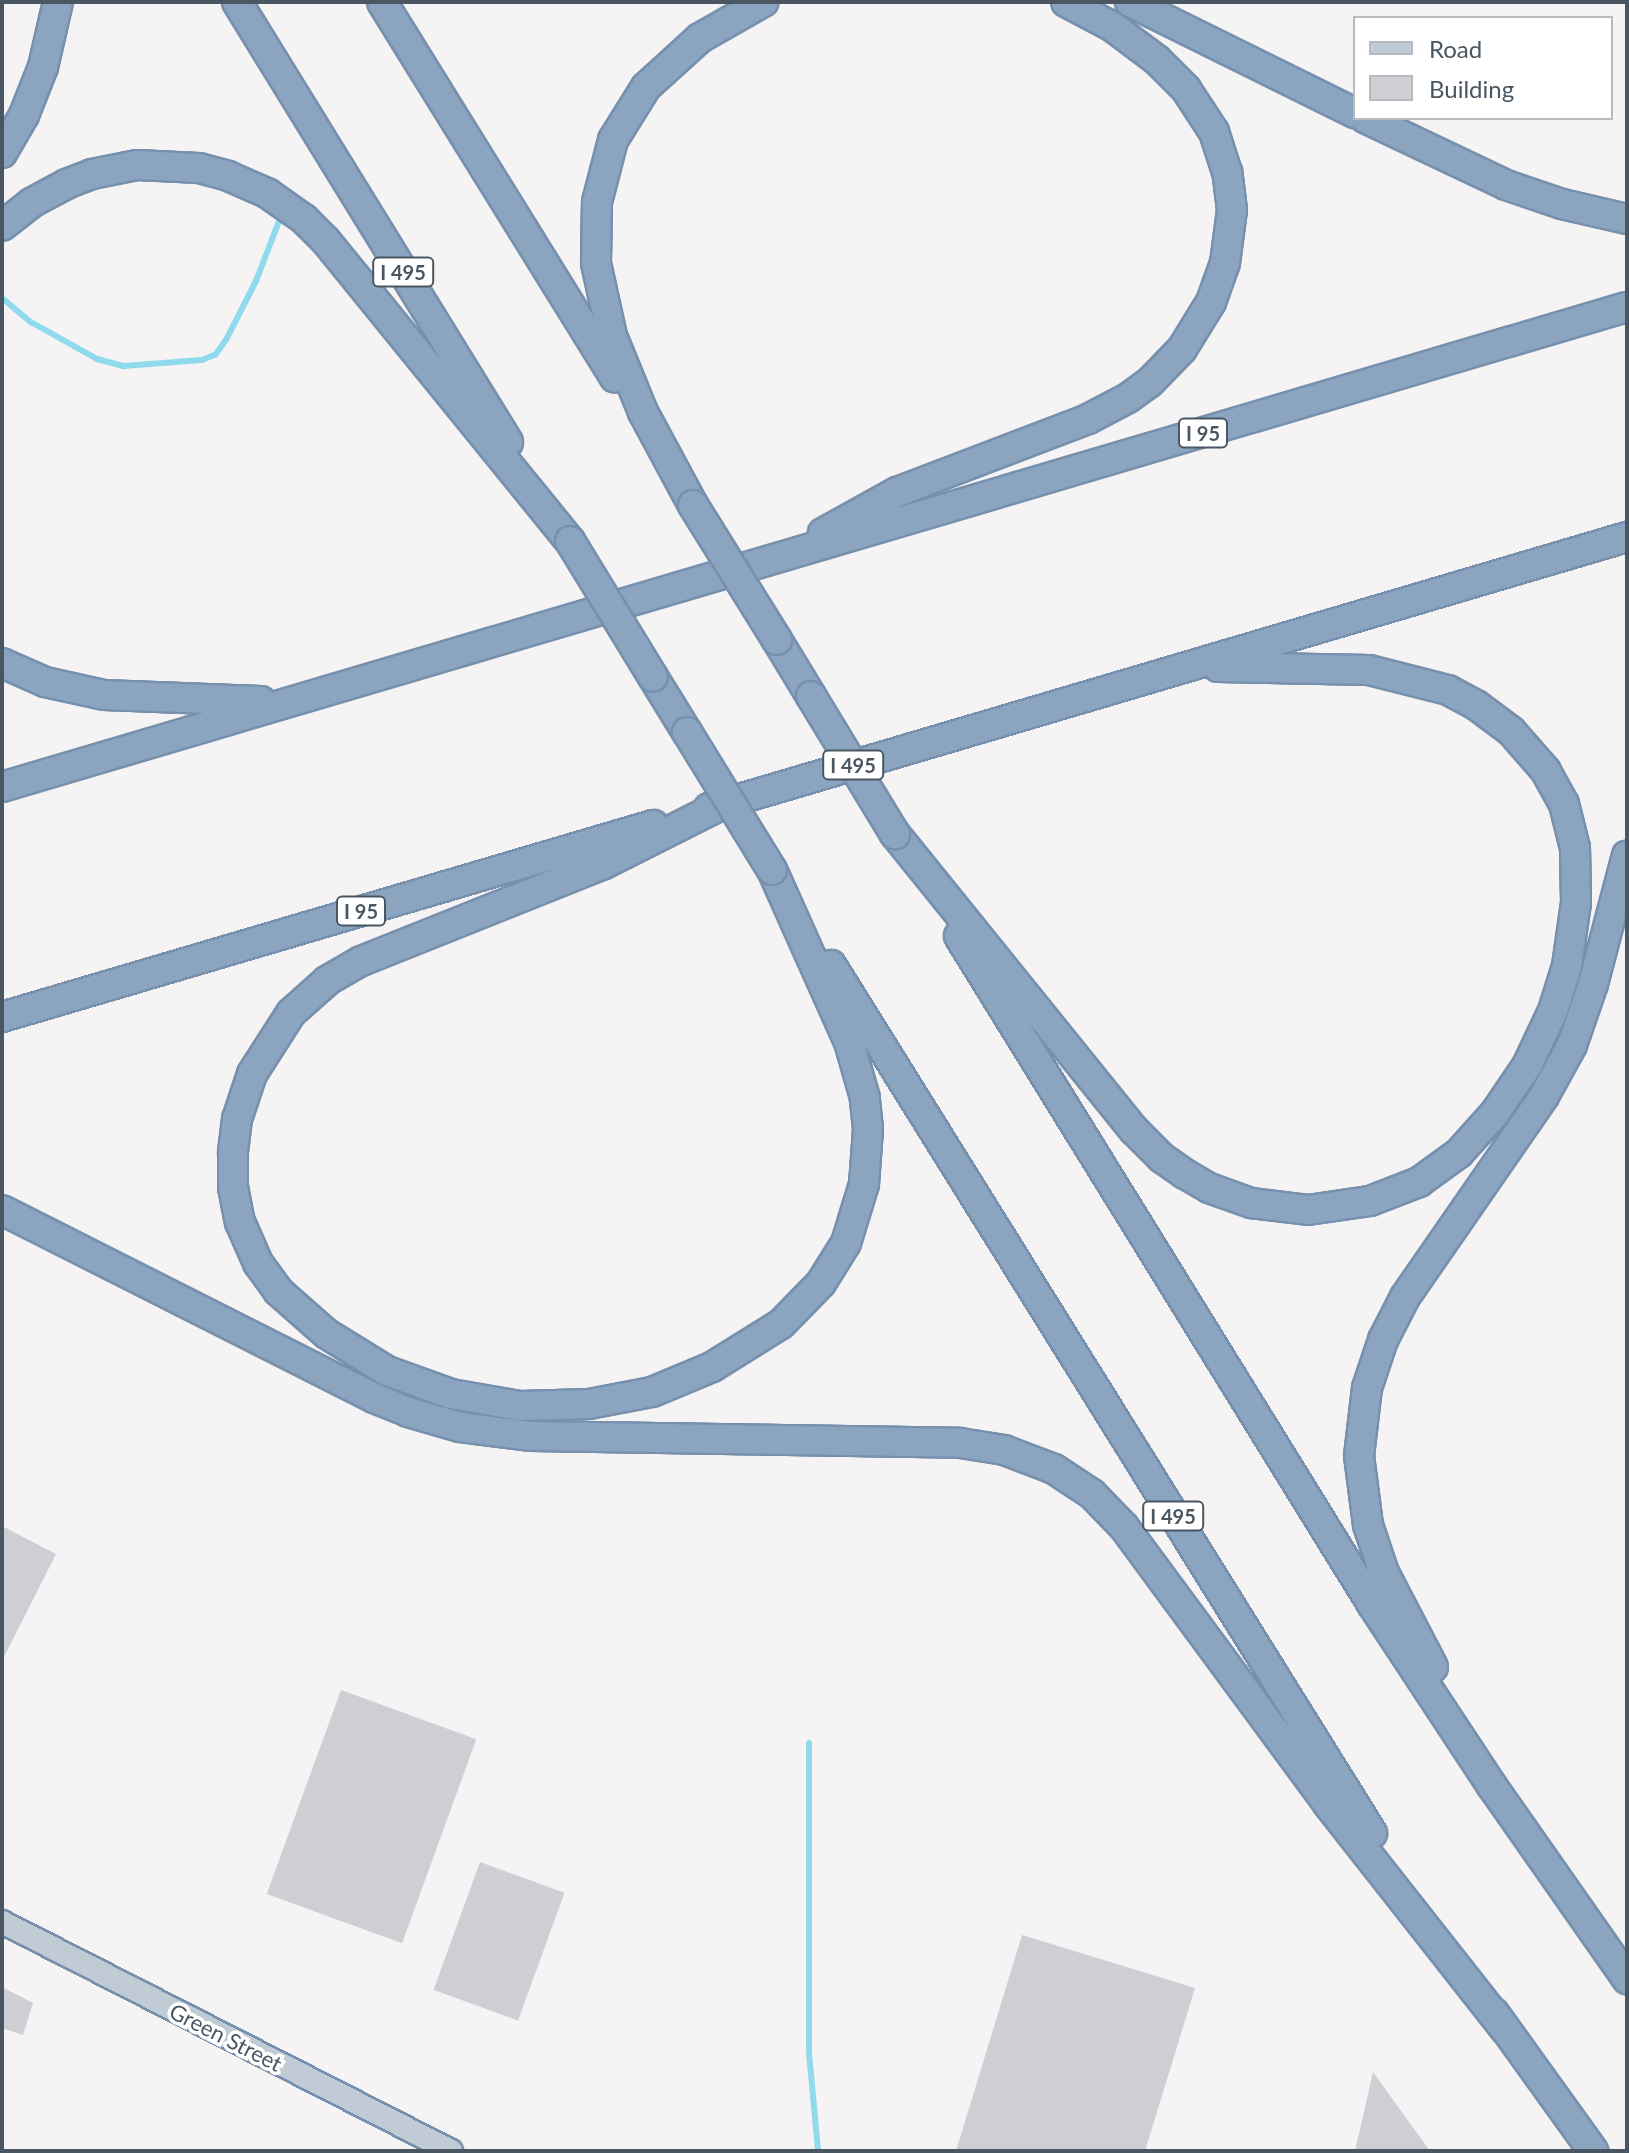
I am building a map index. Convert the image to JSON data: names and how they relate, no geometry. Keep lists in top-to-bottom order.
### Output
{
  "streets": {
    "highway": ["I 495", "I 95"],
    "main road": ["Green Street"]
  },
  "legend": ["Road", "Building"]
}
